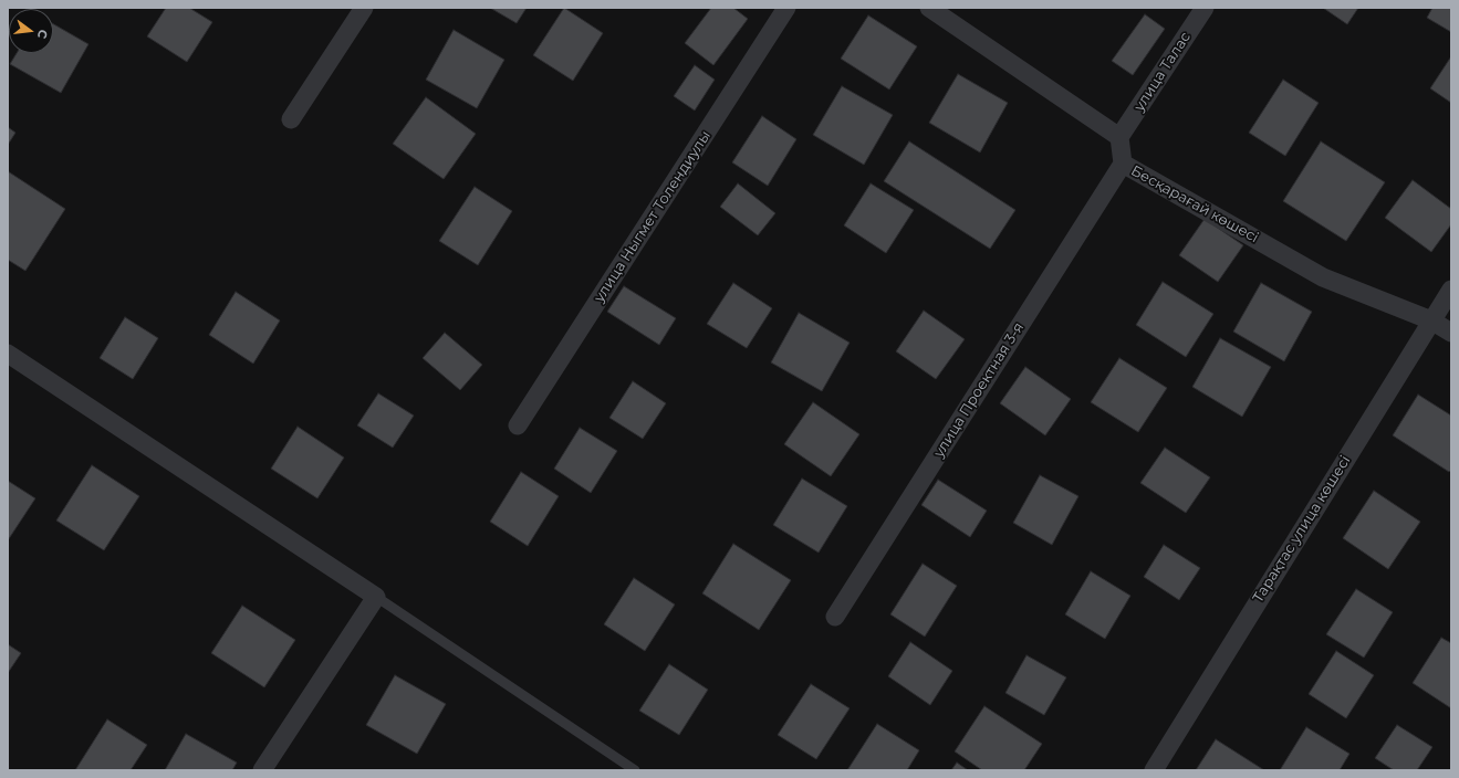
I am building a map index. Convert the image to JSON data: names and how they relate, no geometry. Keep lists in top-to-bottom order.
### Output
{
  "streets": {
    "street": [
      "улица Талас",
      "Бесқарағай көшесі",
      "улица Ныгмет Толендиулы",
      "улица Проектная 3-я",
      "Тарақтас улица көшесі"
    ]
  },
  "crossings": [
    ["улица Талас", "Бесқарағай көшесі"],
    ["Бесқарағай көшесі", "улица Проектная 3-я"],
    ["Бесқарағай көшесі", "Тарақтас улица көшесі"]
  ],
  "north": "right"
}
